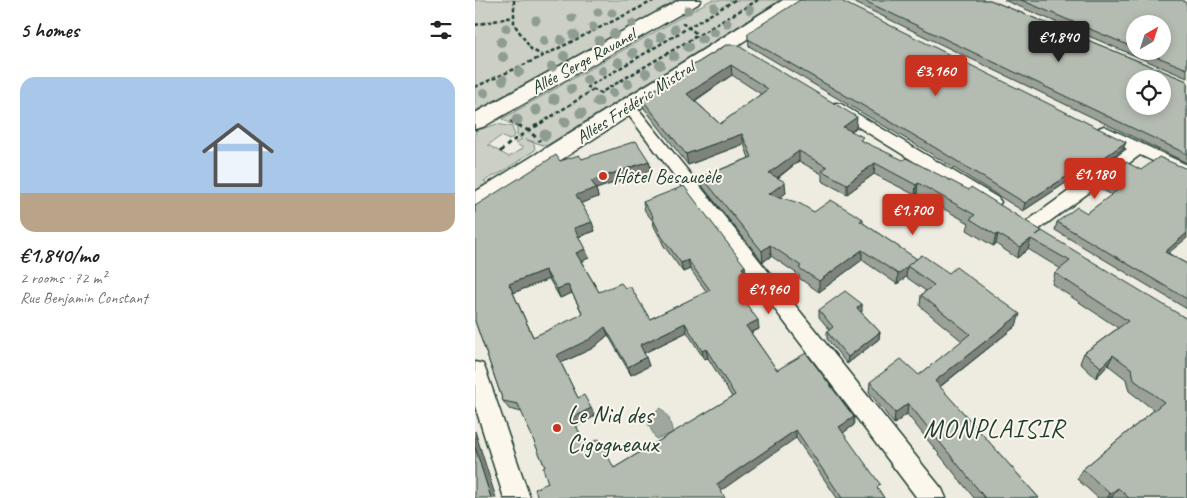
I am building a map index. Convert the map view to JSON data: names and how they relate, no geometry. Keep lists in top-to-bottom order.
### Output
{
  "streets": {
    "main road": ["Allée Serge Ravanel", "Allées Frédéric Mistral"]
  },
  "districts": ["MONPLAISIR"],
  "places": ["Hôtel Besaucèle", "Le Nid des Cigogneaux"],
  "north": "top right",
  "page": {
    "heading": "5 homes",
    "price": [
      "€1,840",
      "€3,160",
      "€1,180",
      "€1,700",
      "€1,960"
    ],
    "list": [
      {
        "name": "€1,840/mo",
        "note": "2 rooms · 72 m² · Rue Benjamin Constant"
      }
    ]
  }
}
